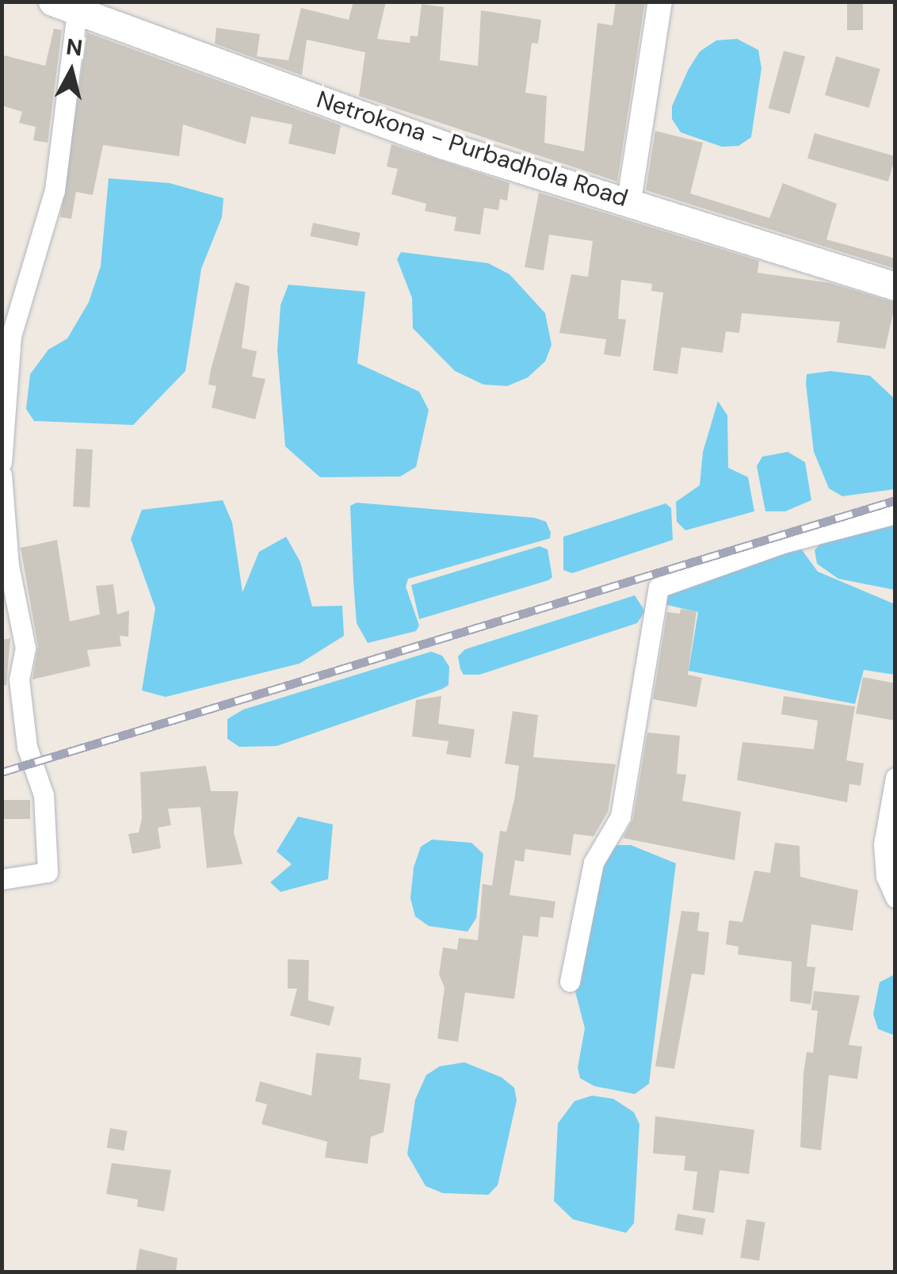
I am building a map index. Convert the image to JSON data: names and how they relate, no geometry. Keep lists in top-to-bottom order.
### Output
{
  "streets": {
    "main road": ["Netrokona - Purbadhola Road"]
  },
  "north": "top"
}
